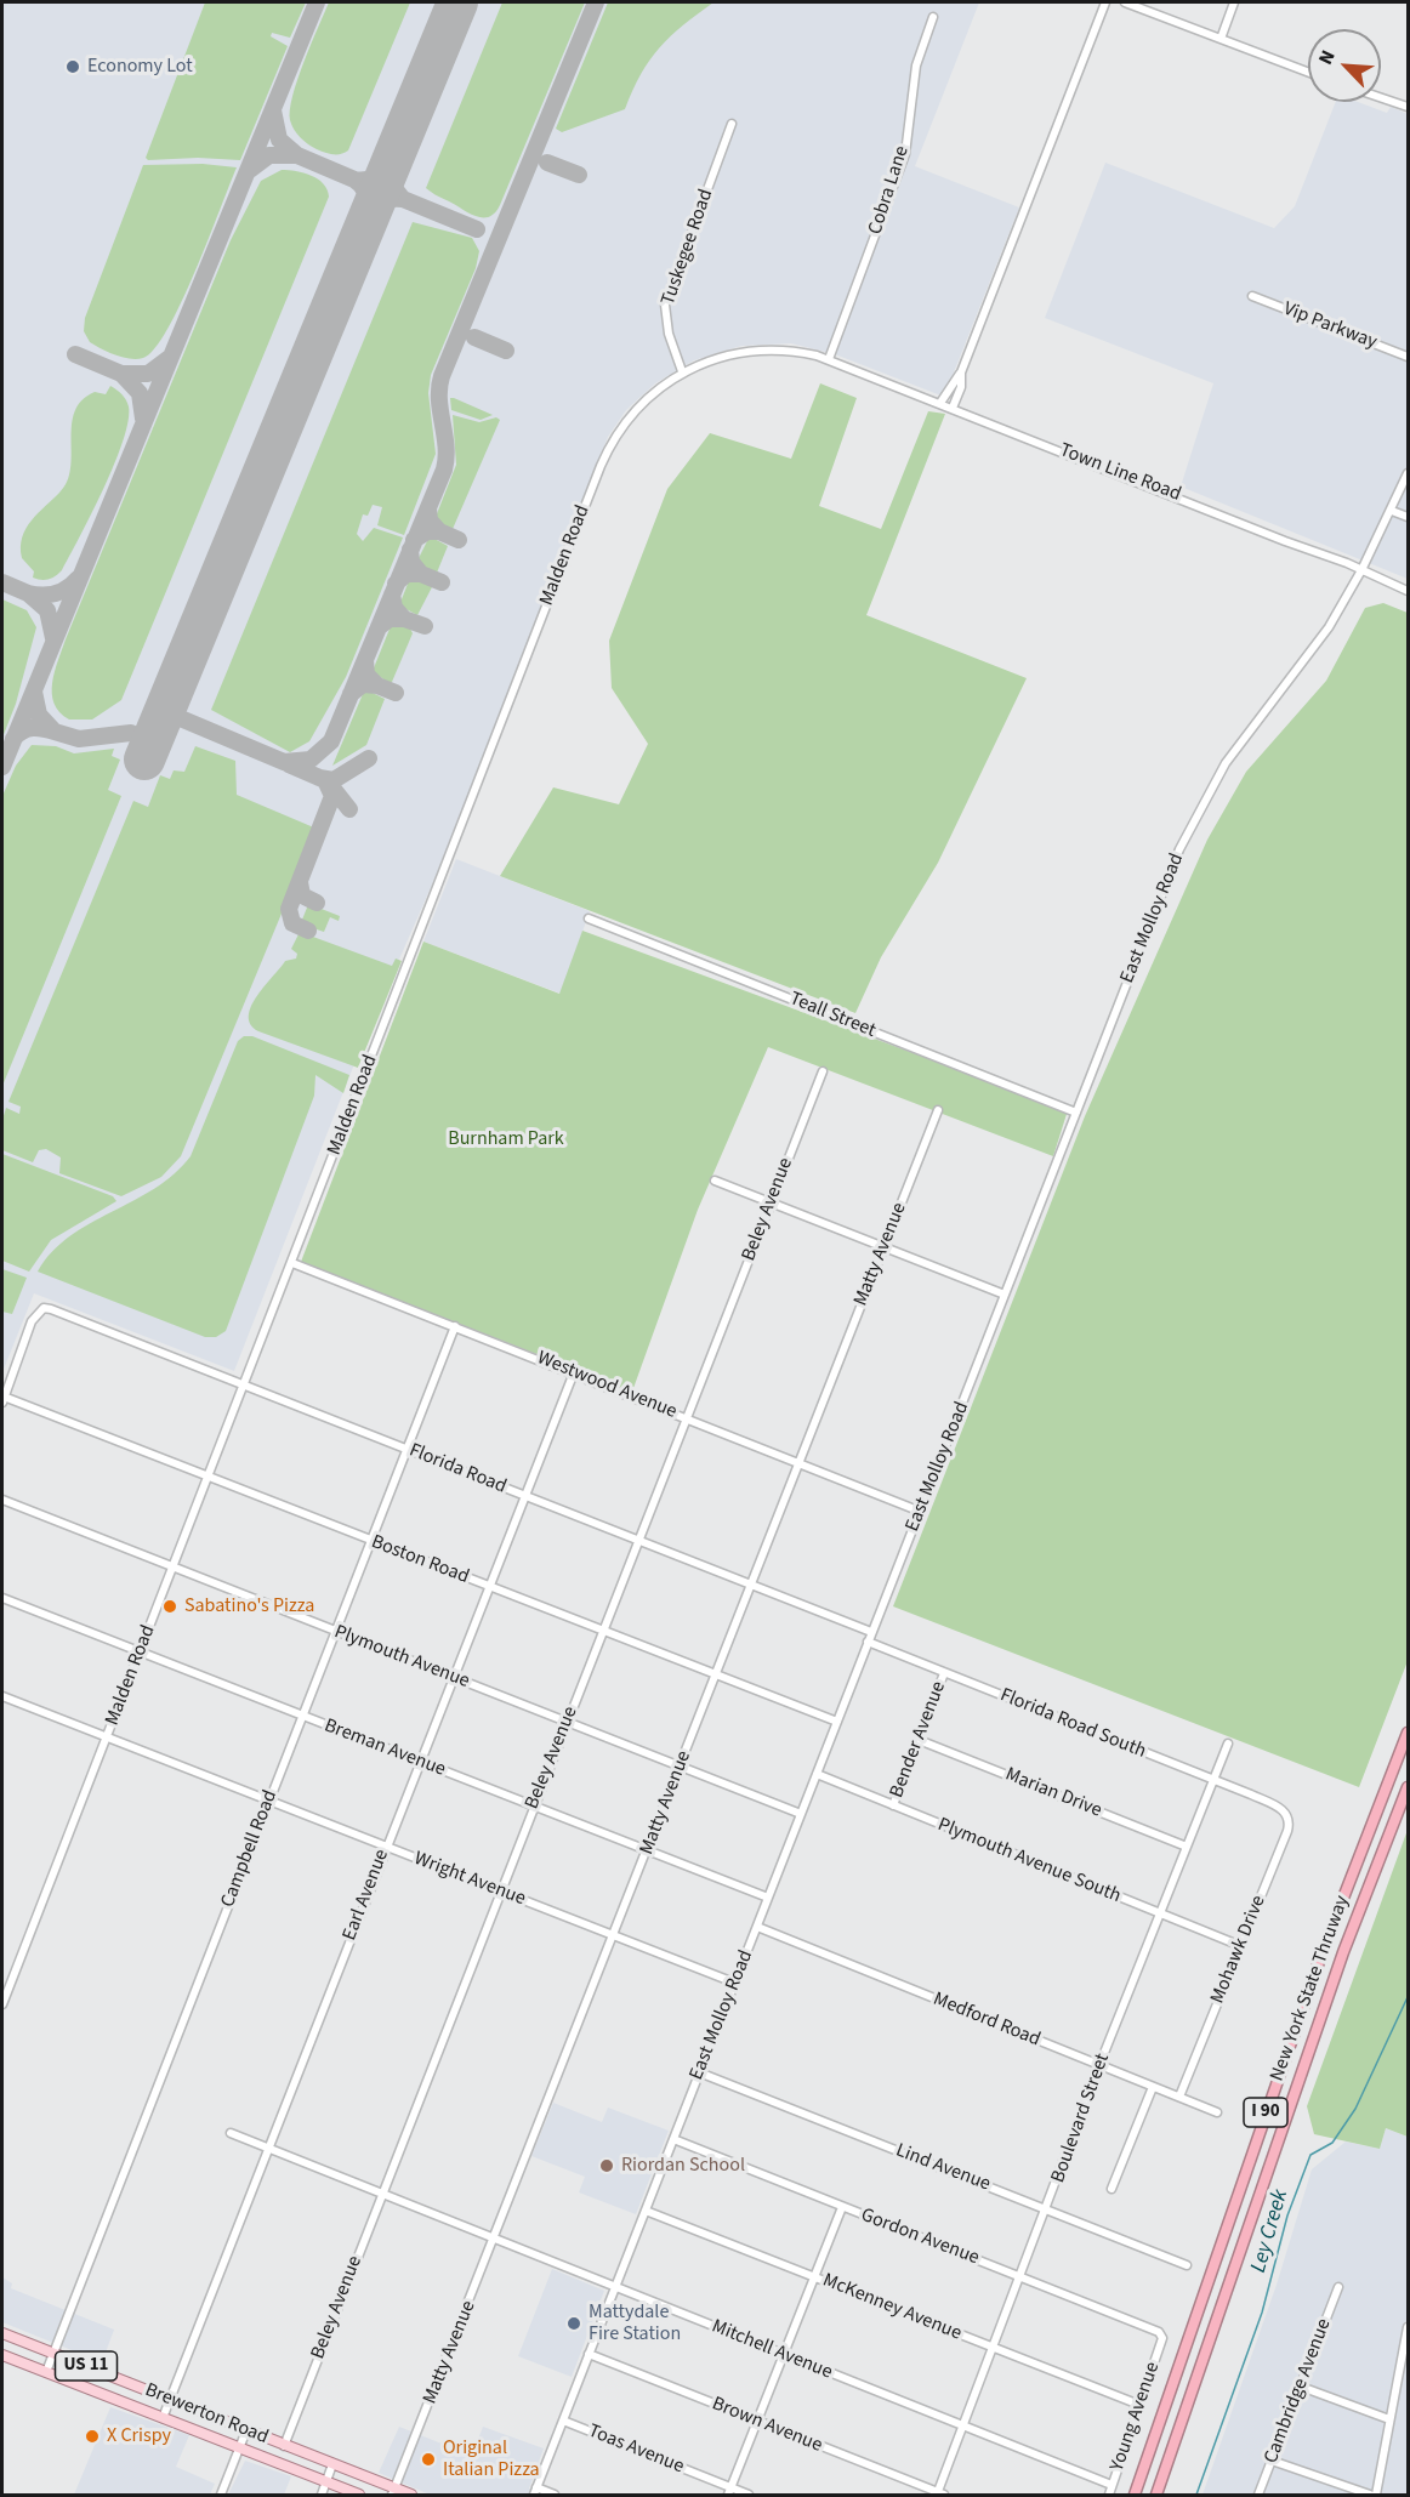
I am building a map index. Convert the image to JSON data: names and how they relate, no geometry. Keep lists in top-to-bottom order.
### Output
{
  "streets": {
    "highway": ["New York State Thruway", "I 90"],
    "main road": ["US 11", "Brewerton Road"],
    "street": [
      "Cobra Lane",
      "Tuskegee Road",
      "Vip Parkway",
      "Town Line Road",
      "Malden Road",
      "East Molloy Road",
      "Teall Street",
      "Beley Avenue",
      "Matty Avenue",
      "Westwood Avenue",
      "Florida Road",
      "Boston Road",
      "Plymouth Avenue",
      "Florida Road South",
      "Bender Avenue",
      "Breman Avenue",
      "Marian Drive",
      "Campbell Road",
      "Plymouth Avenue South",
      "Wright Avenue",
      "Earl Avenue",
      "Mohawk Drive",
      "Medford Road",
      "Boulevard Street",
      "Lind Avenue",
      "Gordon Avenue",
      "McKenney Avenue",
      "Mitchell Avenue",
      "Cambridge Avenue",
      "Young Avenue",
      "Brown Avenue",
      "Toas Avenue"
    ]
  },
  "crossings": [
    ["Cobra Lane", "Town Line Road"],
    ["Cobra Lane", "Malden Road"],
    ["Tuskegee Road", "Malden Road"],
    ["Town Line Road", "Malden Road"],
    ["Town Line Road", "East Molloy Road"],
    ["Malden Road", "Westwood Avenue"],
    ["Malden Road", "Florida Road"],
    ["Malden Road", "Boston Road"],
    ["Malden Road", "Plymouth Avenue"],
    ["Malden Road", "Breman Avenue"],
    ["Malden Road", "Wright Avenue"],
    ["East Molloy Road", "Teall Street"],
    ["East Molloy Road", "Westwood Avenue"],
    ["East Molloy Road", "Florida Road"],
    ["East Molloy Road", "Boston Road"],
    ["East Molloy Road", "Plymouth Avenue"],
    ["East Molloy Road", "Florida Road South"],
    ["East Molloy Road", "Breman Avenue"],
    ["East Molloy Road", "Plymouth Avenue South"],
    ["East Molloy Road", "Wright Avenue"],
    ["East Molloy Road", "Medford Road"],
    ["East Molloy Road", "Lind Avenue"],
    ["East Molloy Road", "Gordon Avenue"],
    ["East Molloy Road", "McKenney Avenue"],
    ["East Molloy Road", "Mitchell Avenue"],
    ["East Molloy Road", "Brown Avenue"],
    ["East Molloy Road", "Toas Avenue"],
    ["Beley Avenue", "Westwood Avenue"],
    ["Beley Avenue", "Florida Road"],
    ["Beley Avenue", "Boston Road"],
    ["Beley Avenue", "Plymouth Avenue"],
    ["Beley Avenue", "Breman Avenue"],
    ["Beley Avenue", "Wright Avenue"],
    ["Beley Avenue", "Mitchell Avenue"],
    ["Beley Avenue", "Brewerton Road"],
    ["Matty Avenue", "Westwood Avenue"],
    ["Matty Avenue", "Florida Road"],
    ["Matty Avenue", "Boston Road"],
    ["Matty Avenue", "Plymouth Avenue"],
    ["Matty Avenue", "Breman Avenue"],
    ["Matty Avenue", "Wright Avenue"],
    ["Matty Avenue", "Mitchell Avenue"],
    ["Matty Avenue", "Brewerton Road"],
    ["Westwood Avenue", "Campbell Road"],
    ["Westwood Avenue", "Earl Avenue"],
    ["Florida Road", "Boston Road"],
    ["Florida Road", "Campbell Road"],
    ["Florida Road", "Earl Avenue"],
    ["Boston Road", "Campbell Road"],
    ["Boston Road", "Earl Avenue"],
    ["Plymouth Avenue", "Campbell Road"],
    ["Plymouth Avenue", "Earl Avenue"],
    ["Florida Road South", "Bender Avenue"],
    ["Florida Road South", "Mohawk Drive"],
    ["Florida Road South", "Boulevard Street"],
    ["Bender Avenue", "Marian Drive"],
    ["Bender Avenue", "Plymouth Avenue South"],
    ["Breman Avenue", "Campbell Road"],
    ["Breman Avenue", "Earl Avenue"],
    ["Marian Drive", "Boulevard Street"],
    ["Campbell Road", "Wright Avenue"],
    ["Campbell Road", "Brewerton Road"],
    ["Plymouth Avenue South", "Mohawk Drive"],
    ["Plymouth Avenue South", "Boulevard Street"],
    ["Wright Avenue", "Earl Avenue"],
    ["Earl Avenue", "Mitchell Avenue"],
    ["Earl Avenue", "Brewerton Road"],
    ["Mohawk Drive", "Medford Road"],
    ["Medford Road", "Boulevard Street"],
    ["Boulevard Street", "Lind Avenue"],
    ["Boulevard Street", "Gordon Avenue"],
    ["Boulevard Street", "McKenney Avenue"],
    ["Boulevard Street", "Mitchell Avenue"],
    ["Boulevard Street", "Brown Avenue"],
    ["Gordon Avenue", "Young Avenue"],
    ["McKenney Avenue", "Young Avenue"],
    ["Mitchell Avenue", "Young Avenue"]
  ],
  "water": ["Ley Creek"],
  "parks": ["Burnham Park"],
  "places": [
    "Economy Lot",
    "Sabatino's Pizza",
    "Riordan School",
    "Mattydale Fire Station",
    "X Crispy",
    "Original Italian Pizza"
  ],
  "north": "top left"
}
